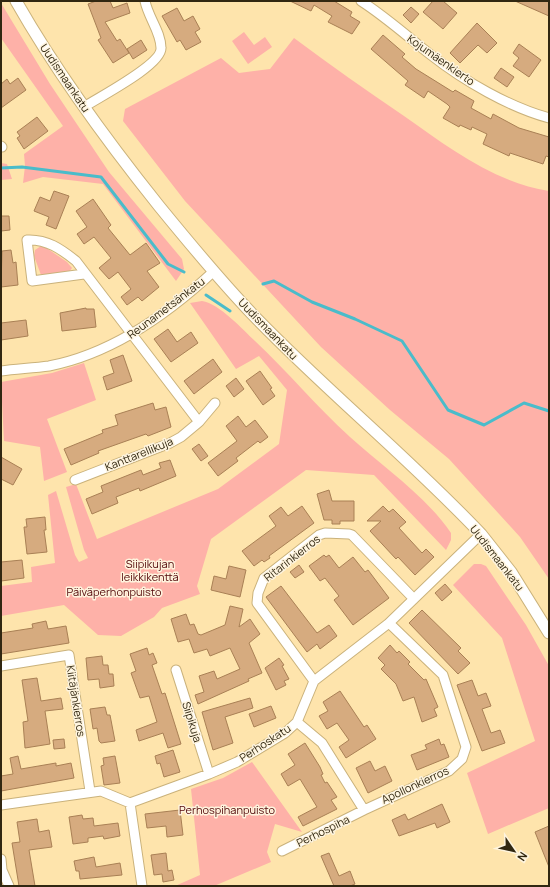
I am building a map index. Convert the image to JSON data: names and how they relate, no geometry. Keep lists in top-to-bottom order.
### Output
{
  "streets": {
    "street": [
      "Kojumäenkierto",
      "Uudismaankatu",
      "Reunametsänkatu",
      "Kanttarellikuja",
      "Ritarinkierros",
      "Kiitäjänkierros",
      "Siipikuja",
      "Perhoskatu",
      "Apollonkierros",
      "Perhospiha"
    ]
  },
  "crossings": [
    ["Uudismaankatu", "Reunametsänkatu"],
    ["Uudismaankatu", "Perhoskatu"],
    ["Ritarinkierros", "Perhoskatu"],
    ["Siipikuja", "Perhoskatu"],
    ["Perhoskatu", "Apollonkierros"],
    ["Apollonkierros", "Perhospiha"]
  ],
  "parks": ["Siipikujan leikkikenttä", "Päiväperhonpuisto", "Perhospihanpuisto"],
  "north": "bottom right"
}
